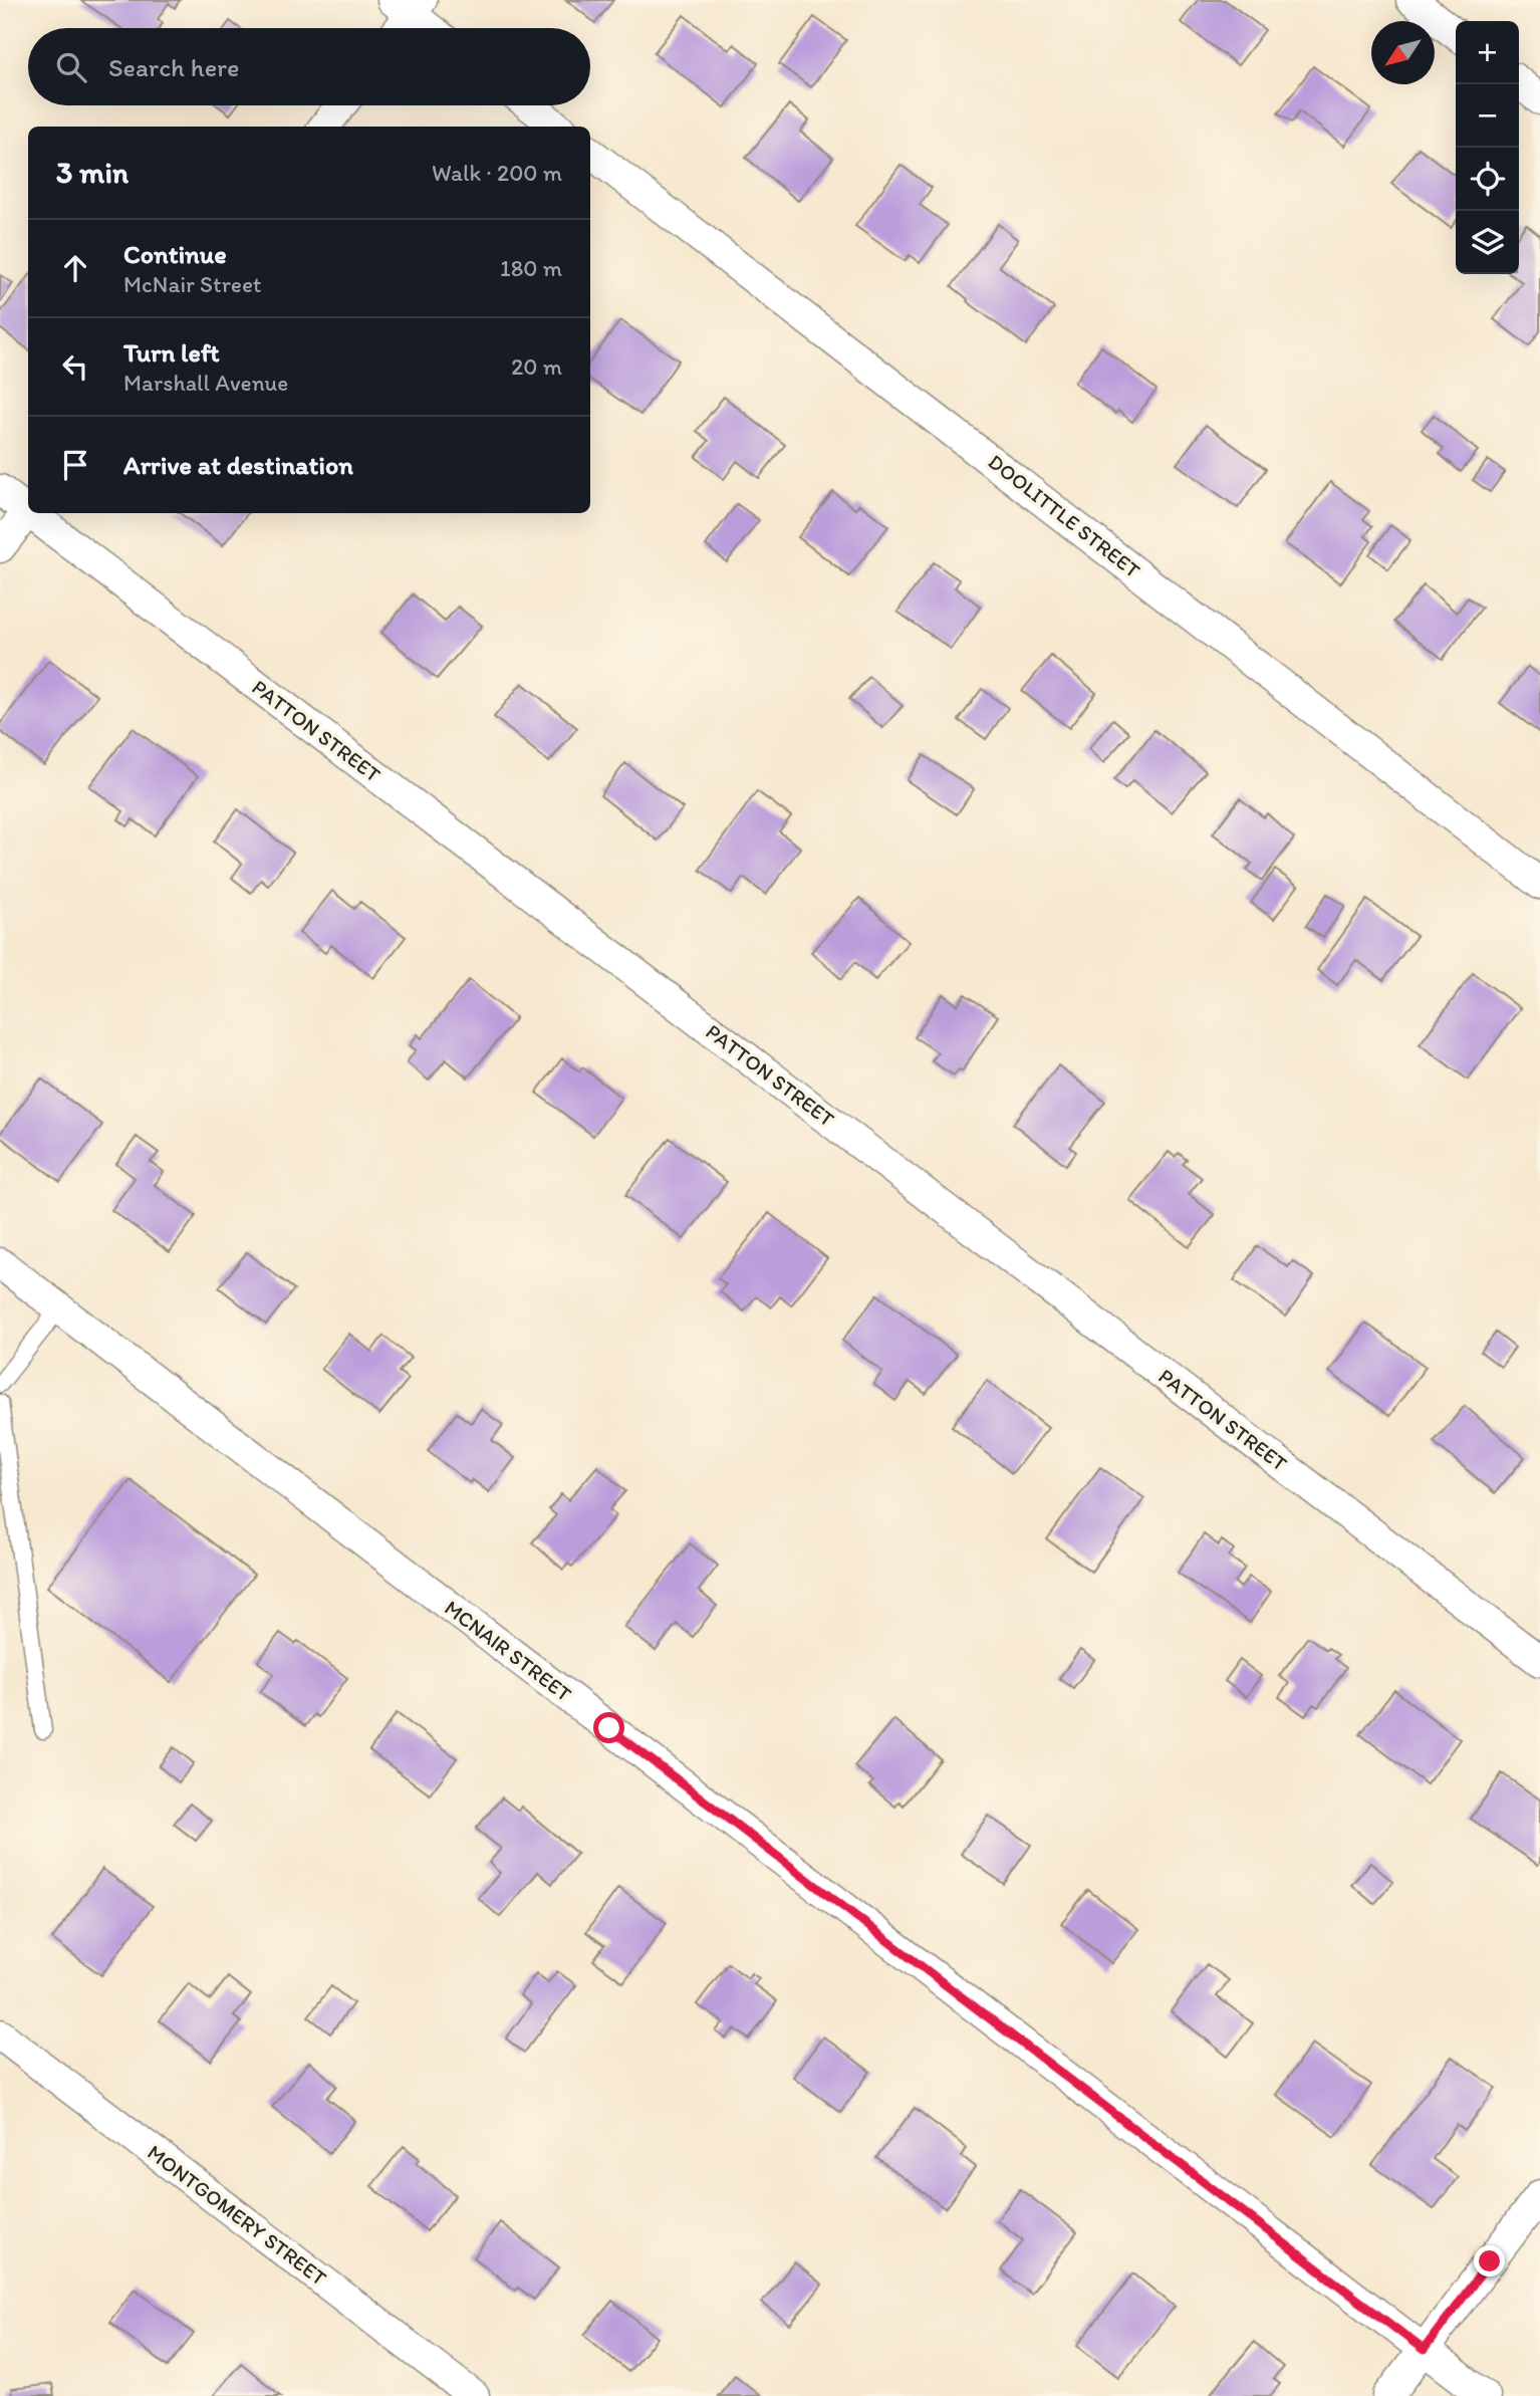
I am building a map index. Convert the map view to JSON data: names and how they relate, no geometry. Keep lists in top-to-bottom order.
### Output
{
  "streets": {
    "street": [
      "DOOLITTLE STREET",
      "PATTON STREET",
      "MCNAIR STREET",
      "MONTGOMERY STREET"
    ]
  },
  "north": "bottom left",
  "page": {
    "map_buttons": ["+", "−"],
    "search": "Search here",
    "heading": ["3 min", "Walk · 200 m"],
    "list": [
      ["Continue", "McNair Street", "180 m"],
      ["Turn left", "Marshall Avenue", "20 m"],
      "Arrive at destination"
    ]
  }
}
